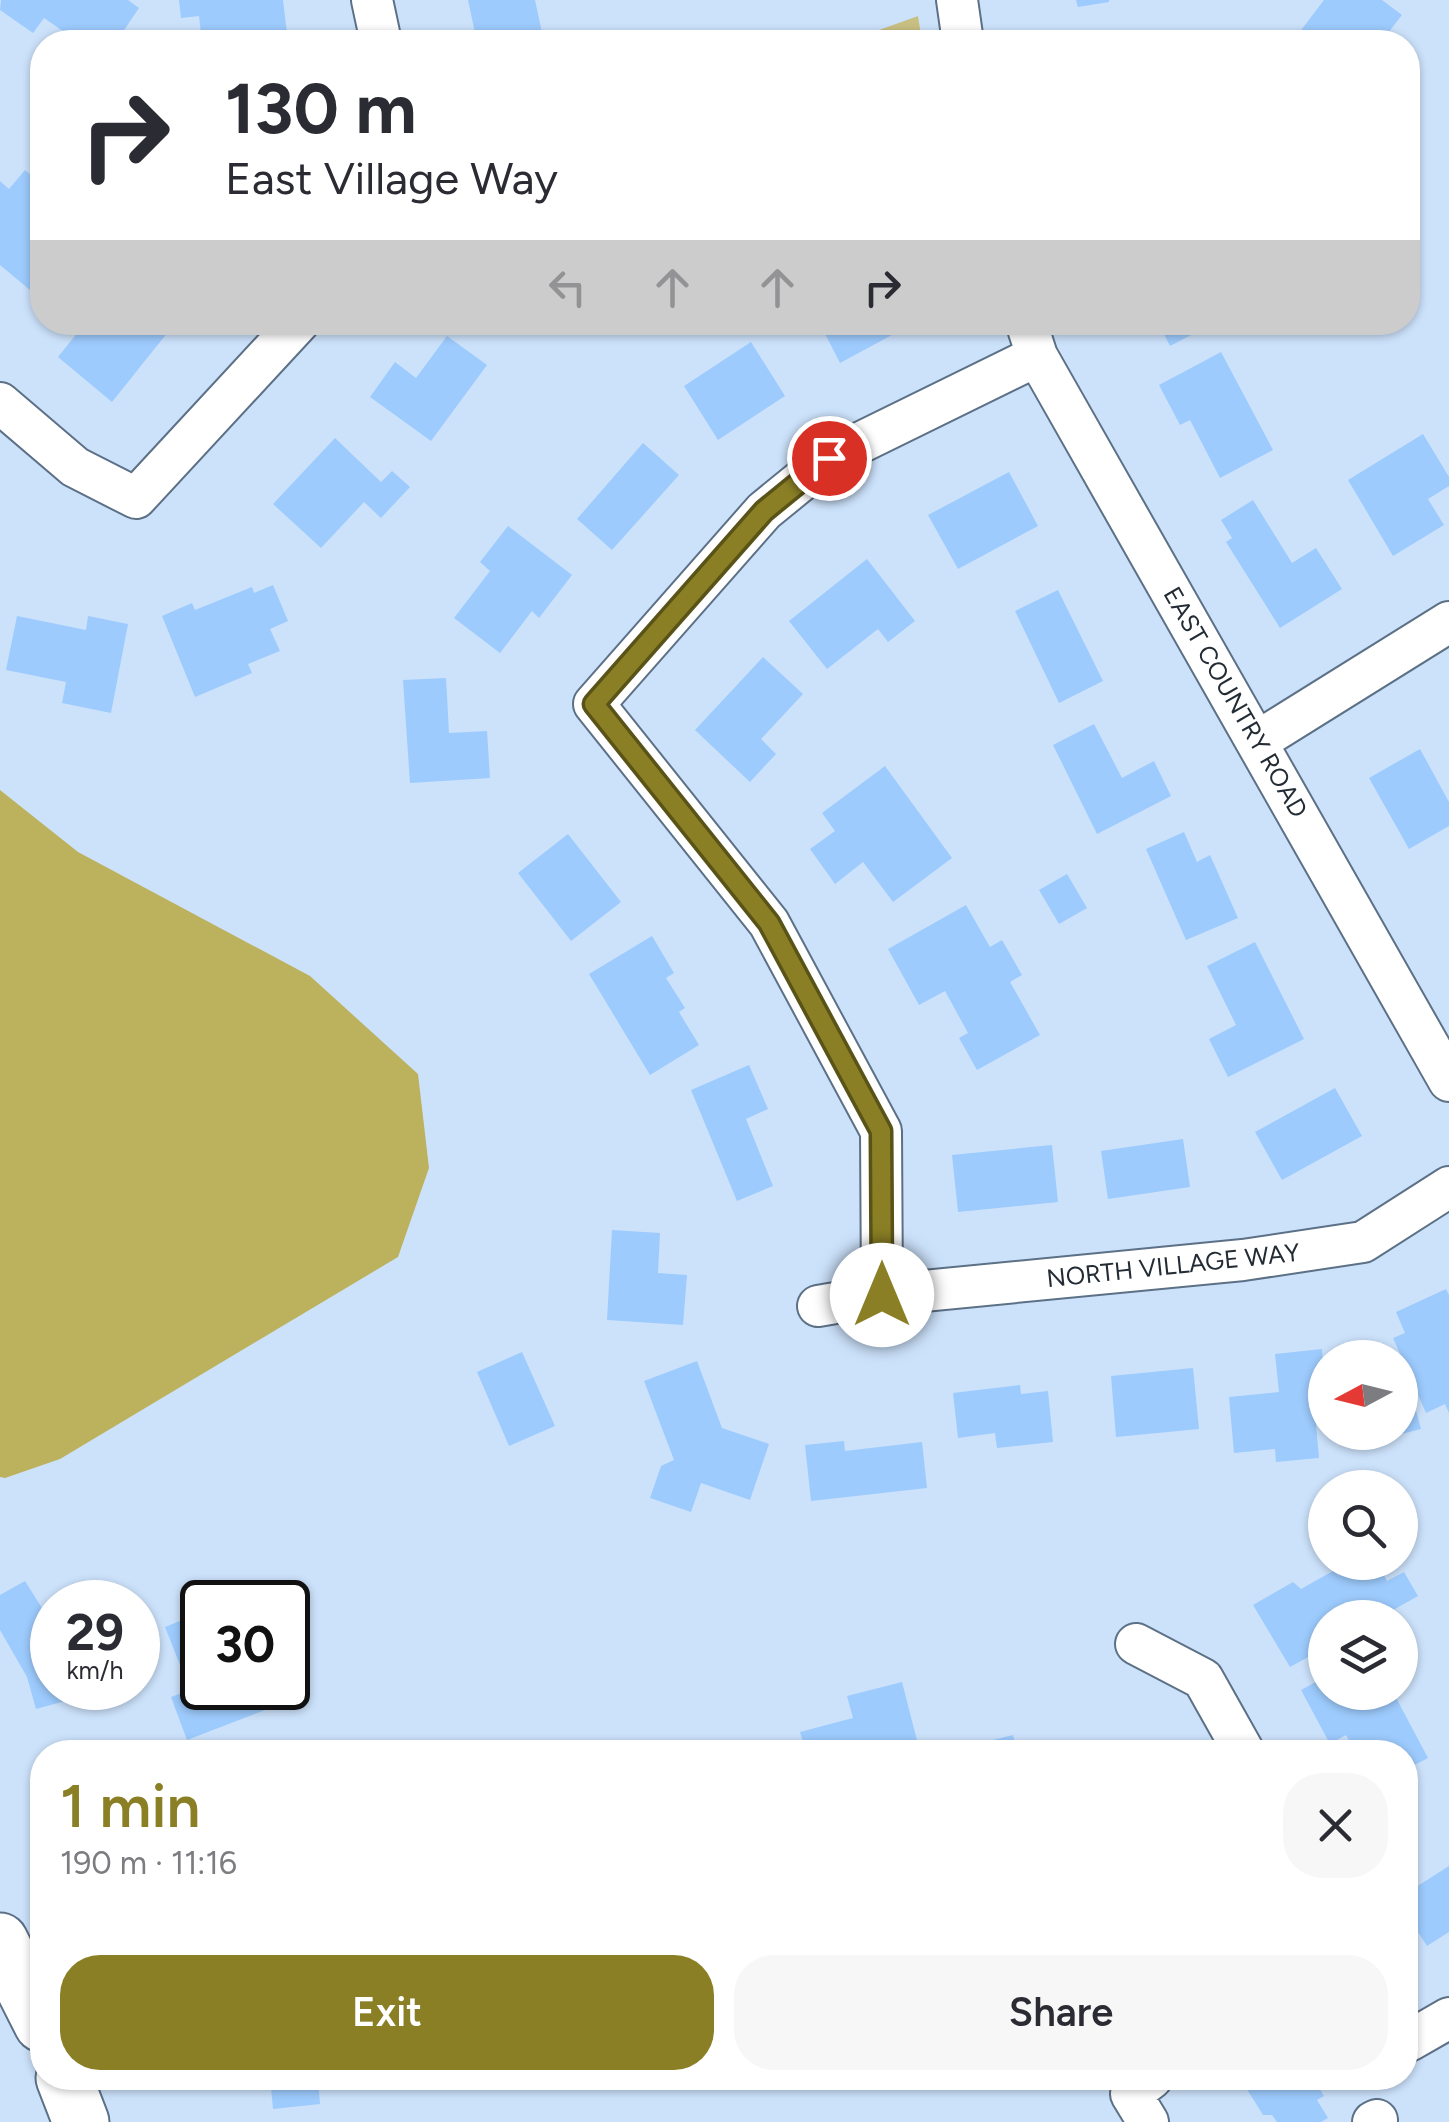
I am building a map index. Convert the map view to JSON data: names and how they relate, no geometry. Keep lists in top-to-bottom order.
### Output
{
  "streets": {
    "street": ["EAST COUNTRY ROAD", "NORTH VILLAGE WAY"]
  },
  "north": "left",
  "page": {
    "turn": ["130 m", "East Village Way"],
    "speed": "29 km/h",
    "limit": "30",
    "heading": ["1 min", "190 m · 11:16"],
    "buttons": ["Exit", "Share"]
  }
}
